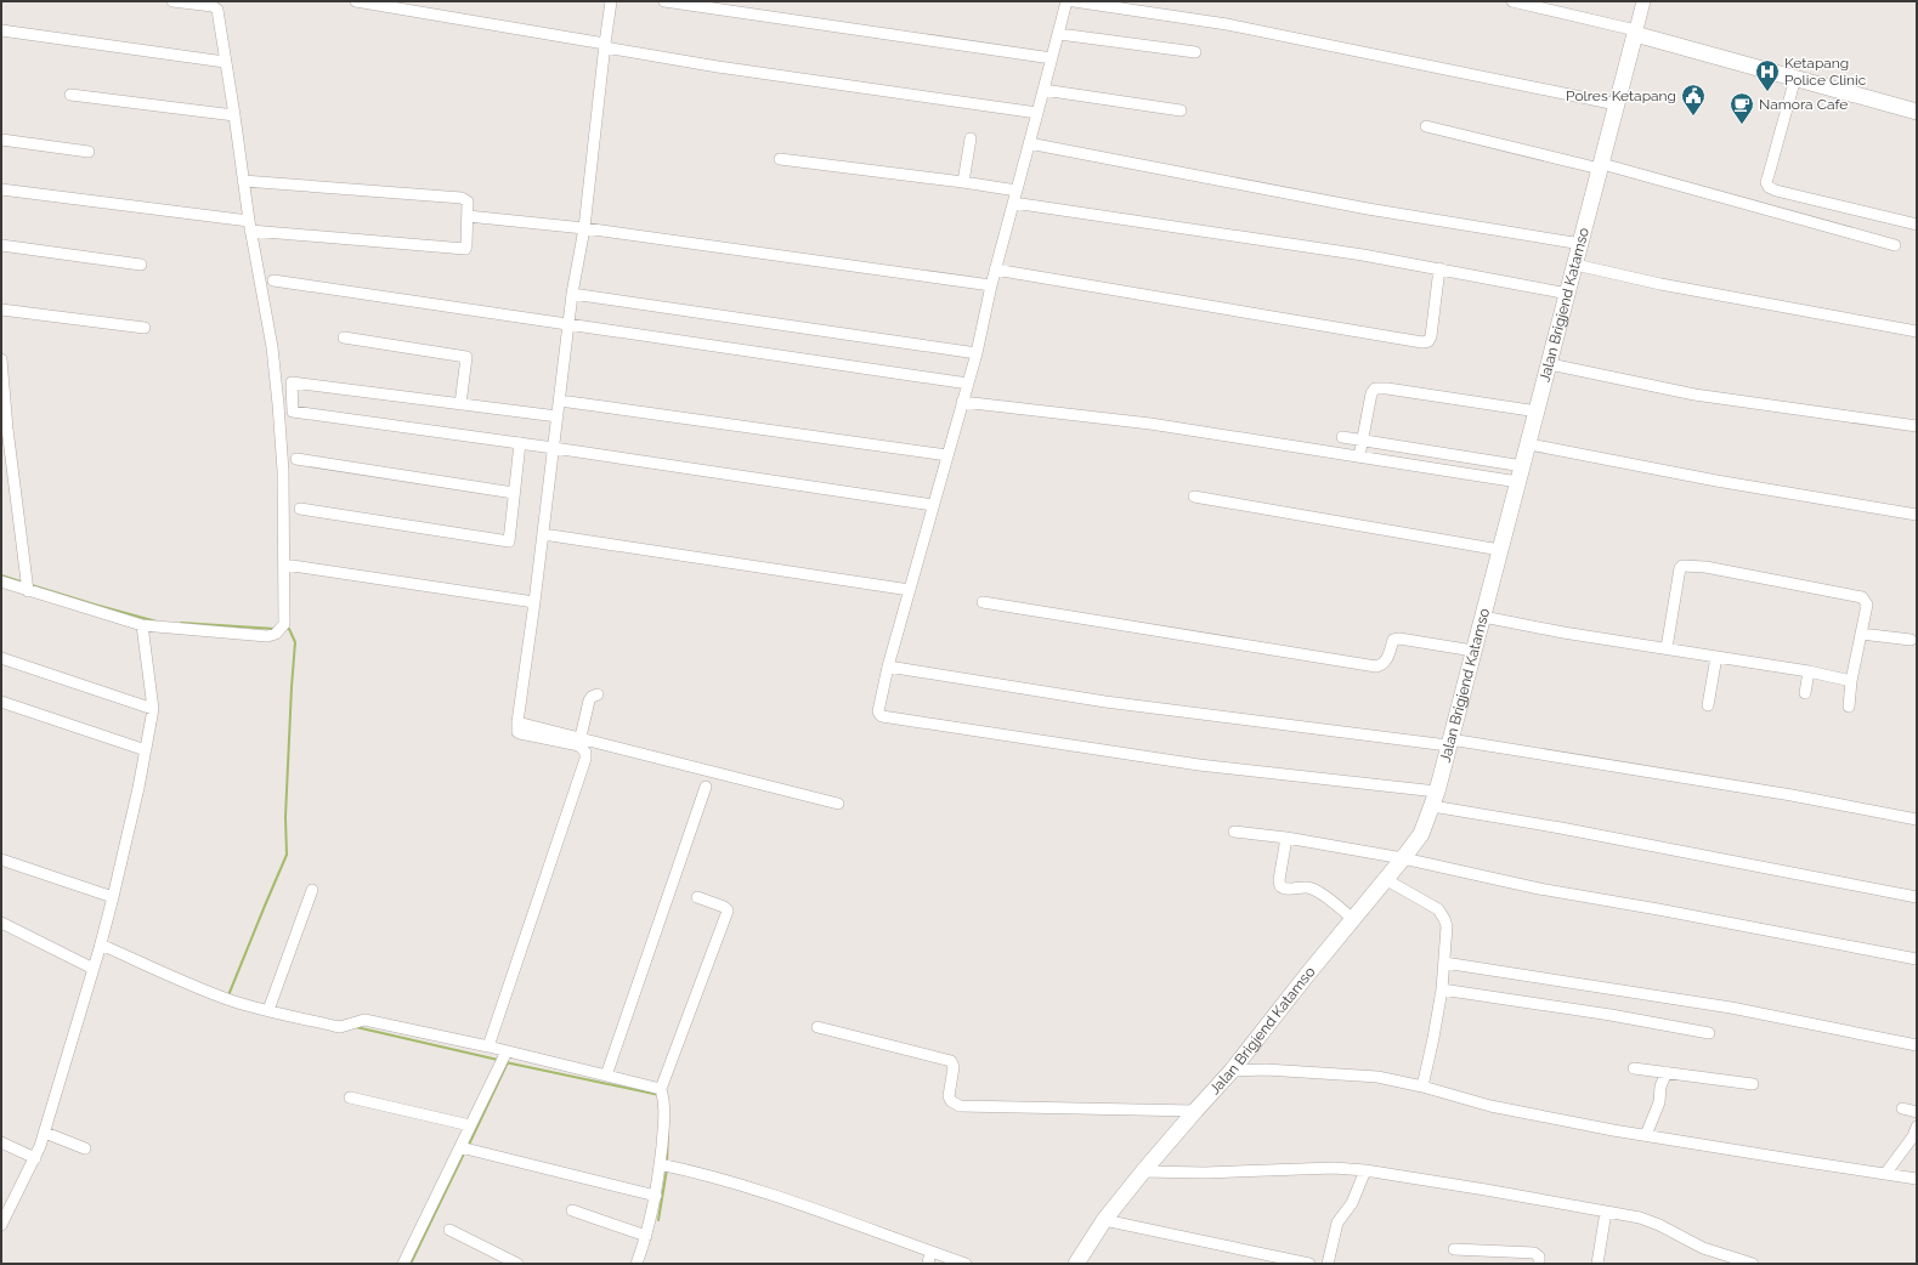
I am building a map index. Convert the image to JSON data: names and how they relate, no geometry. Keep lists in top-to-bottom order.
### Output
{
  "streets": {
    "highway": ["Jalan Brigjend Katamso"]
  },
  "places": {
    "hospital": ["Ketapang Police Clinic"],
    "public building": ["Polres Ketapang"],
    "cafe": ["Namora Cafe"]
  }
}
